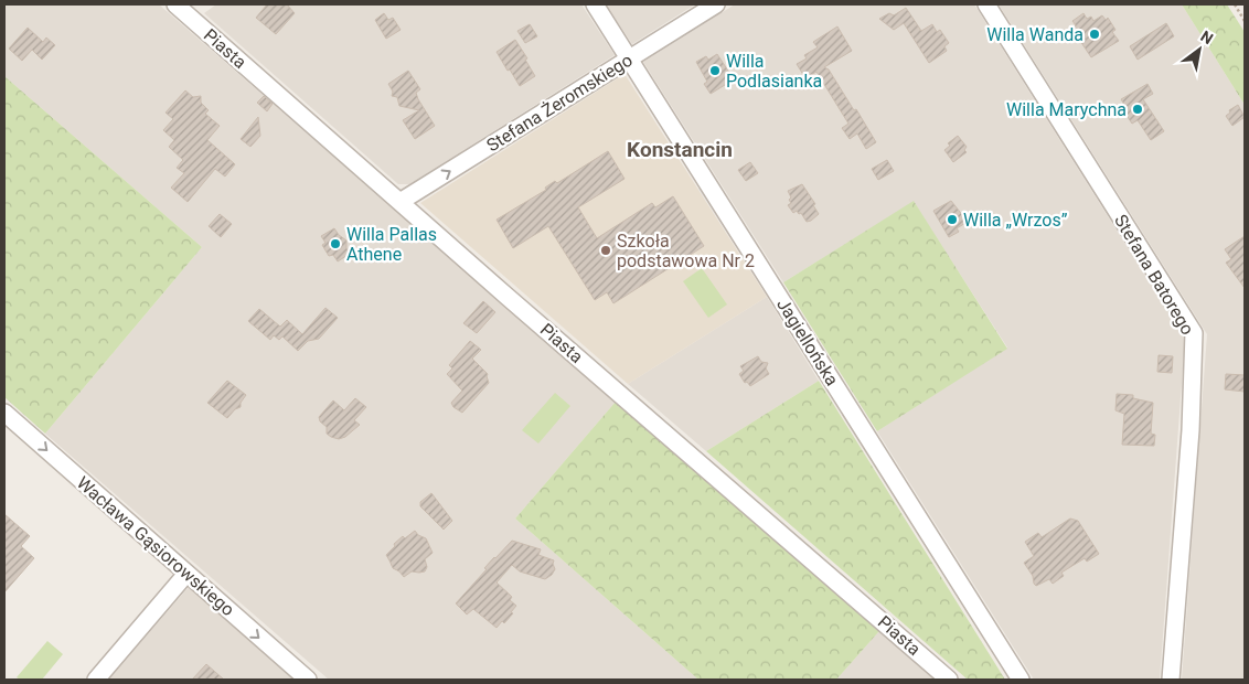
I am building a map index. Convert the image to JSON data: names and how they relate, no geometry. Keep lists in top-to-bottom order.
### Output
{
  "streets": {
    "street": [
      "Piasta",
      "Stefana Żeromskiego",
      "Stefana Batorego",
      "Jagiellońska",
      "Wacława Gąsiorowskiego"
    ]
  },
  "crossings": [
    ["Piasta", "Stefana Żeromskiego"],
    ["Stefana Żeromskiego", "Jagiellońska"]
  ],
  "one_way": ["Stefana Żeromskiego", "Wacława Gąsiorowskiego"],
  "districts": ["Konstancin"],
  "places": [
    "Willa Wanda",
    "Willa Podlasianka",
    "Willa Marychna",
    "Willa „Wrzos”",
    "Willa Pallas Athene",
    "Szkoła podstawowa Nr 2"
  ],
  "north": "top right"
}
